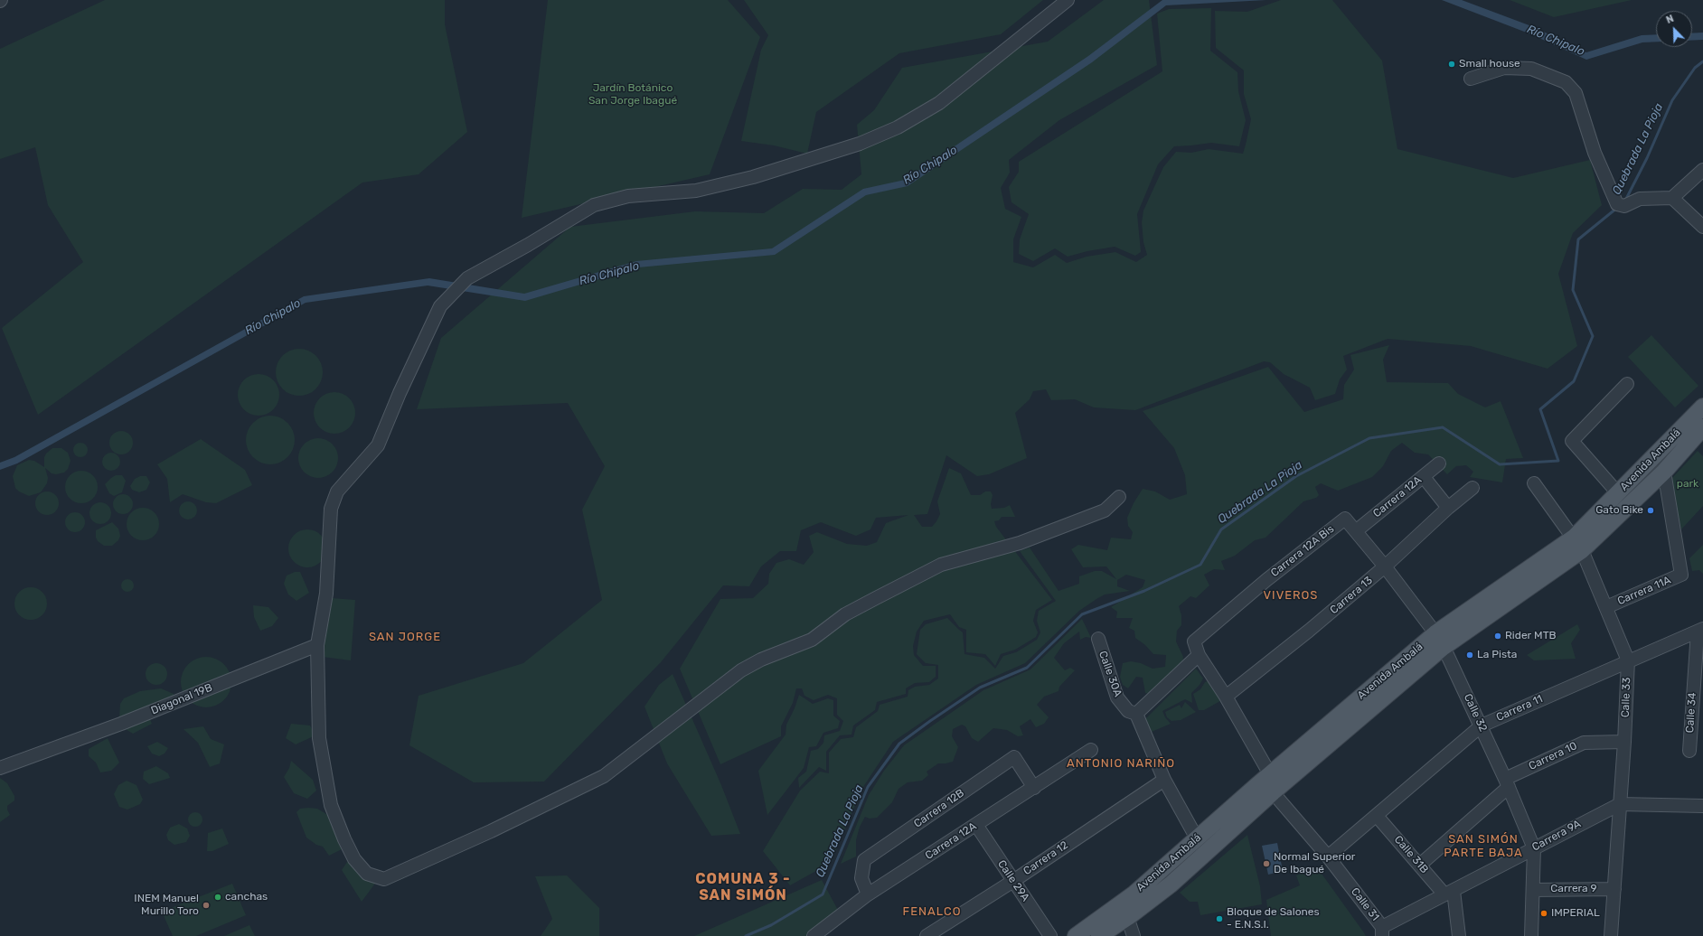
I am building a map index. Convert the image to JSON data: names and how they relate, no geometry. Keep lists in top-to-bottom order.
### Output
{
  "streets": {
    "main road": ["Avenida Ambalá"],
    "street": [
      "Carrera 12A",
      "Carrera 12A Bis",
      "Carrera 11A",
      "Carrera 13",
      "Calle 30A",
      "Calle 33",
      "Diagonal 19B",
      "Carrera 11",
      "Calle 32",
      "Calle 34",
      "Carrera 10",
      "Carrera 12B",
      "Carrera 9A",
      "Calle 31B",
      "Carrera 12",
      "Calle 29A",
      "Carrera 9",
      "Calle 31"
    ]
  },
  "crossings": [
    ["Avenida Ambalá", "Carrera 11A"],
    ["Avenida Ambalá", "Calle 33"],
    ["Avenida Ambalá", "Calle 32"],
    ["Avenida Ambalá", "Calle 31"],
    ["Carrera 12A", "Calle 32"],
    ["Carrera 12A", "Carrera 12B"],
    ["Carrera 12A", "Calle 29A"],
    ["Carrera 12A Bis", "Calle 32"],
    ["Carrera 11A", "Calle 33"],
    ["Carrera 13", "Calle 32"],
    ["Calle 33", "Carrera 11"],
    ["Calle 33", "Carrera 10"],
    ["Calle 33", "Carrera 9A"],
    ["Calle 33", "Carrera 9"],
    ["Carrera 11", "Calle 32"],
    ["Carrera 11", "Calle 34"],
    ["Carrera 11", "Calle 31B"],
    ["Carrera 11", "Calle 31"],
    ["Calle 32", "Carrera 10"],
    ["Calle 32", "Carrera 9A"],
    ["Calle 32", "Carrera 9"],
    ["Carrera 10", "Calle 31B"],
    ["Carrera 9A", "Calle 31B"],
    ["Carrera 9A", "Calle 31"],
    ["Carrera 12", "Calle 29A"]
  ],
  "districts": [
    "VIVEROS",
    "SAN JORGE",
    "ANTONIO NARIÑO",
    "SAN SIMÓN PARTE BAJA",
    "COMUNA 3 - SAN SIMÓN",
    "FENALCO"
  ],
  "water": ["Río Chipalo", "Quebrada La Pioja"],
  "parks": ["Jardín Botánico San Jorge Ibagué", "park"],
  "places": [
    "Small house",
    "Gato Bike",
    "Rider MTB",
    "La Pista",
    "Normal Superior De Ibagué",
    "canchas",
    "INEM Manuel Murillo Toro",
    "IMPERIAL",
    "Bloque de Salones - E.N.S.I."
  ],
  "north": "top left"
}
